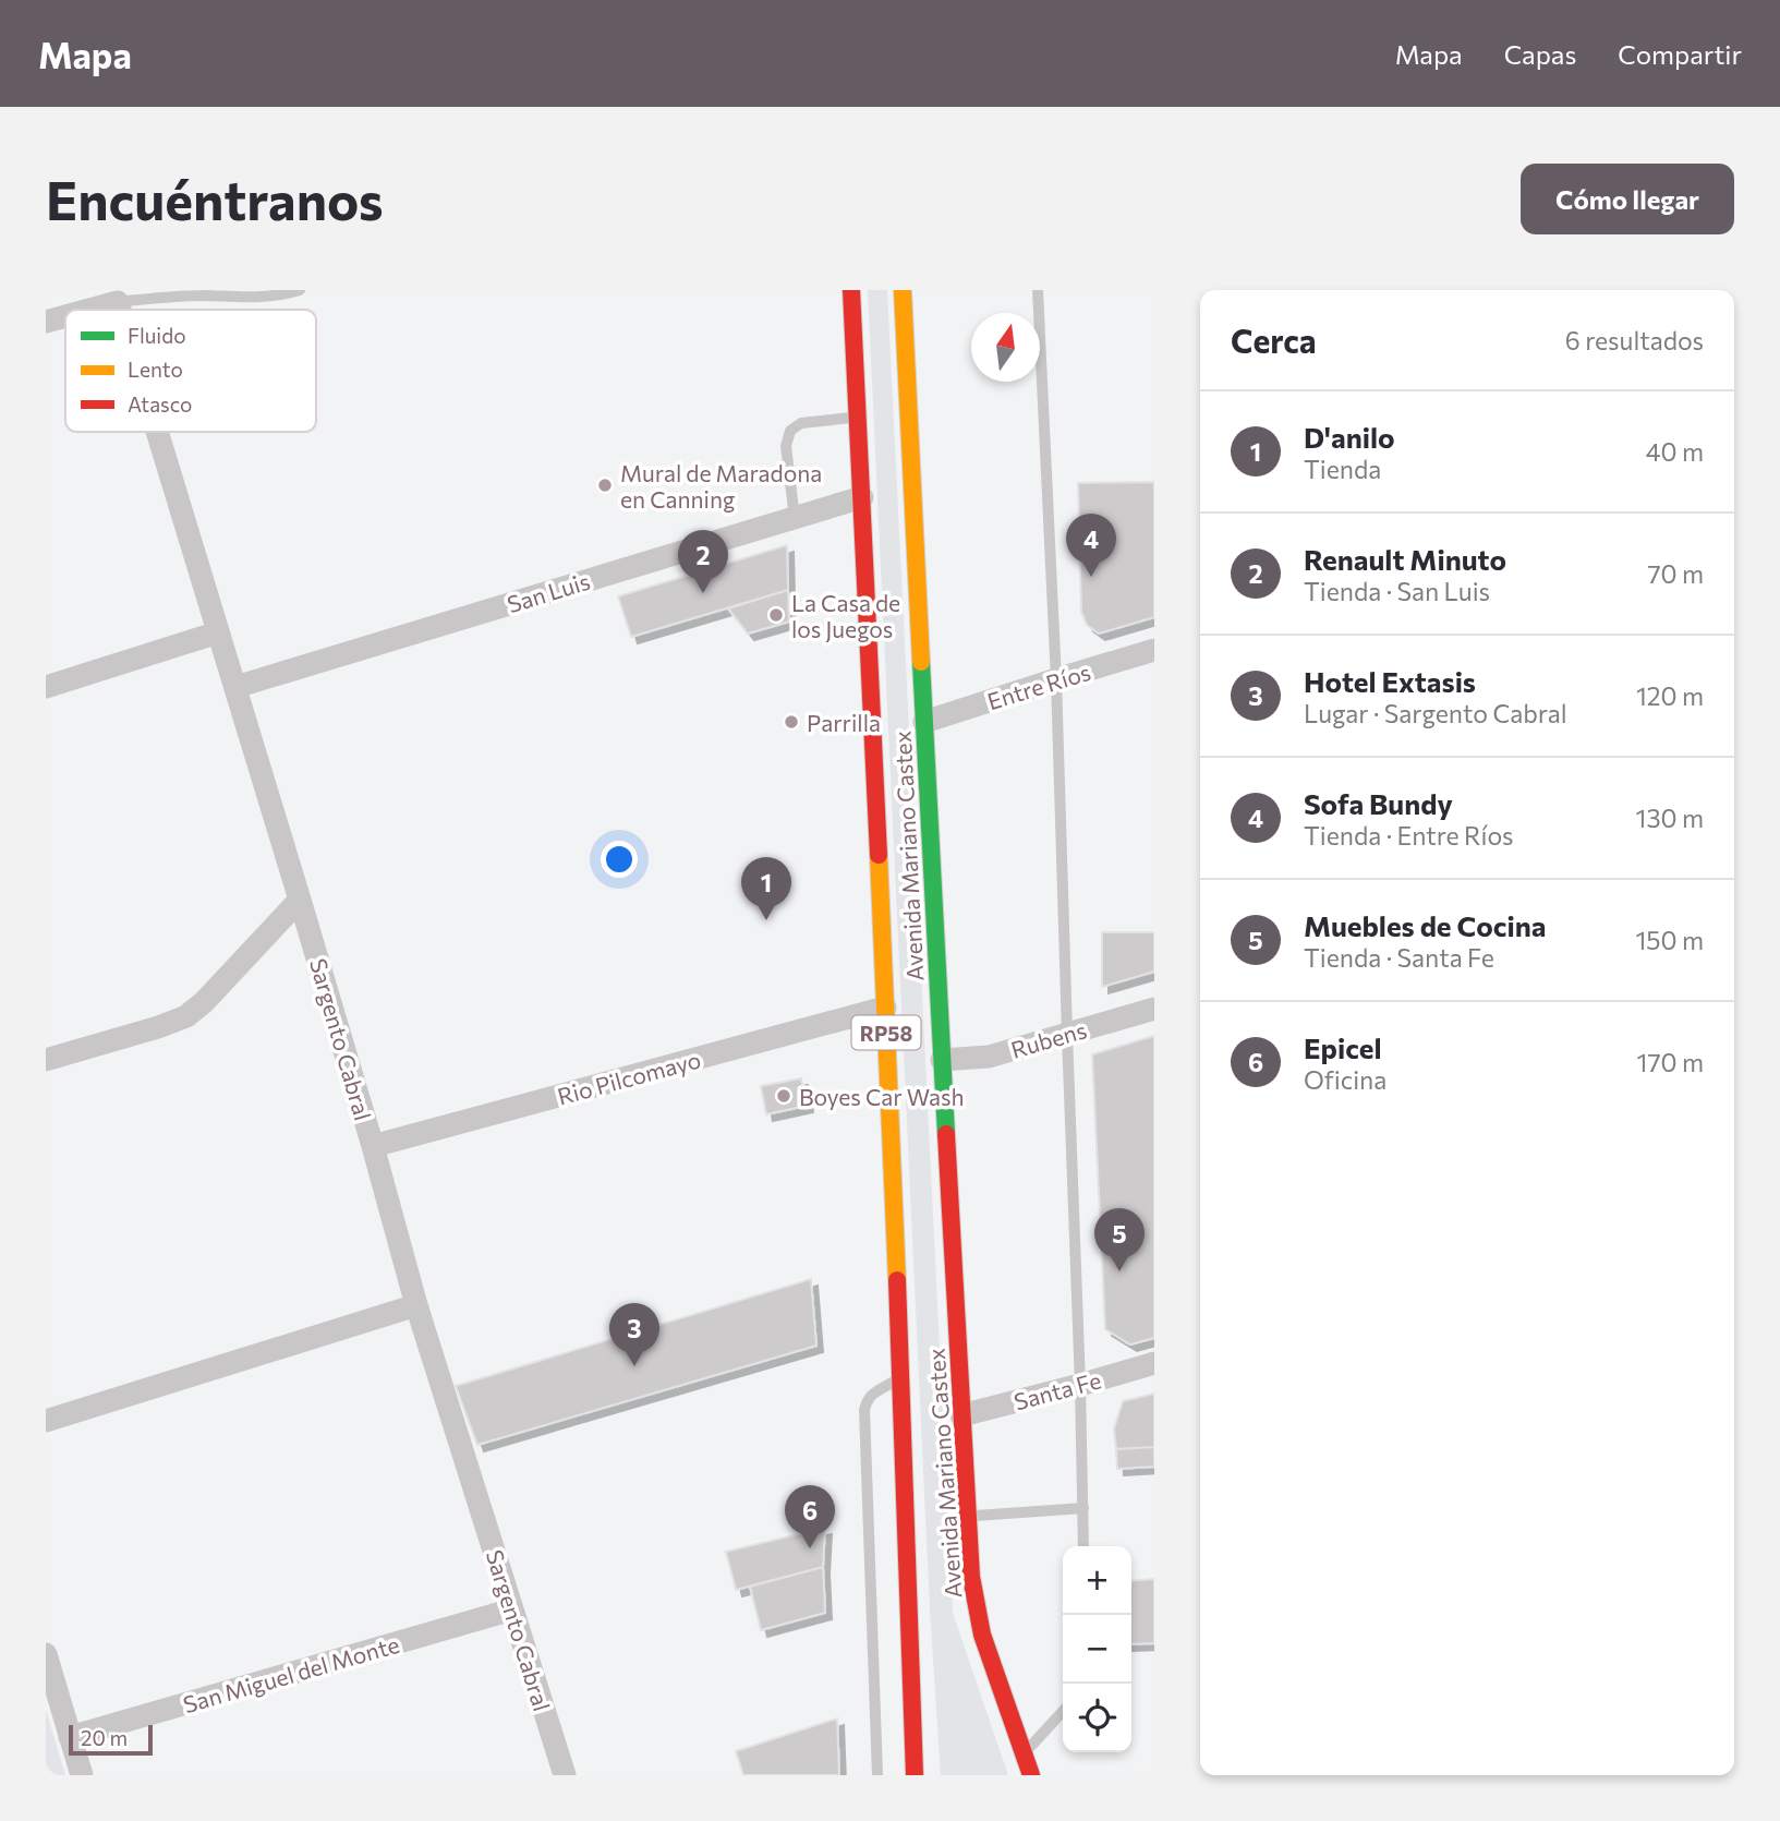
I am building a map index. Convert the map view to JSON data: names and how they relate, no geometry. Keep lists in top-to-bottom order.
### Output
{
  "streets": {
    "highway": ["Avenida Mariano Castex", "RP58"],
    "street": [
      "San Luis",
      "Entre Ríos",
      "Sargento Cabral",
      "Rubens",
      "Rio Pilcomayo",
      "Santa Fe",
      "San Miguel del Monte"
    ]
  },
  "crossings": [
    ["San Luis", "Avenida Mariano Castex"],
    ["San Luis", "Sargento Cabral"],
    ["Entre Ríos", "Avenida Mariano Castex"],
    ["Avenida Mariano Castex", "Rubens"],
    ["Avenida Mariano Castex", "Rio Pilcomayo"],
    ["Avenida Mariano Castex", "Santa Fe"],
    ["Sargento Cabral", "Rio Pilcomayo"],
    ["Sargento Cabral", "San Miguel del Monte"]
  ],
  "places": [
    "Mural de Maradona en Canning",
    "La Casa de los Juegos",
    "Parrilla",
    "Boyes Car Wash"
  ],
  "legend": ["Fluido", "Lento", "Atasco"],
  "scale_bar": "20 m",
  "north": "top",
  "page": {
    "header": "Mapa",
    "nav": ["Mapa", "Capas", "Compartir"],
    "buttons": "Cómo llegar",
    "title": "Encuéntranos",
    "heading": ["Cerca", "6 resultados"],
    "list": [
      {
        "mark": "1",
        "name": "D'anilo",
        "note": "Tienda",
        "value": "40 m"
      },
      {
        "mark": "2",
        "name": "Renault Minuto",
        "note": "Tienda · San Luis",
        "value": "70 m"
      },
      {
        "mark": "3",
        "name": "Hotel Extasis",
        "note": "Lugar · Sargento Cabral",
        "value": "120 m"
      },
      {
        "mark": "4",
        "name": "Sofa Bundy",
        "note": "Tienda · Entre Ríos",
        "value": "130 m"
      },
      {
        "mark": "5",
        "name": "Muebles de Cocina",
        "note": "Tienda · Santa Fe",
        "value": "150 m"
      },
      {
        "mark": "6",
        "name": "Epicel",
        "note": "Oficina",
        "value": "170 m"
      }
    ],
    "pins": [
      "4",
      "2",
      "1",
      "5",
      "3",
      "6"
    ],
    "map_buttons": ["+", "−"],
    "scale": "20 m"
  }
}
